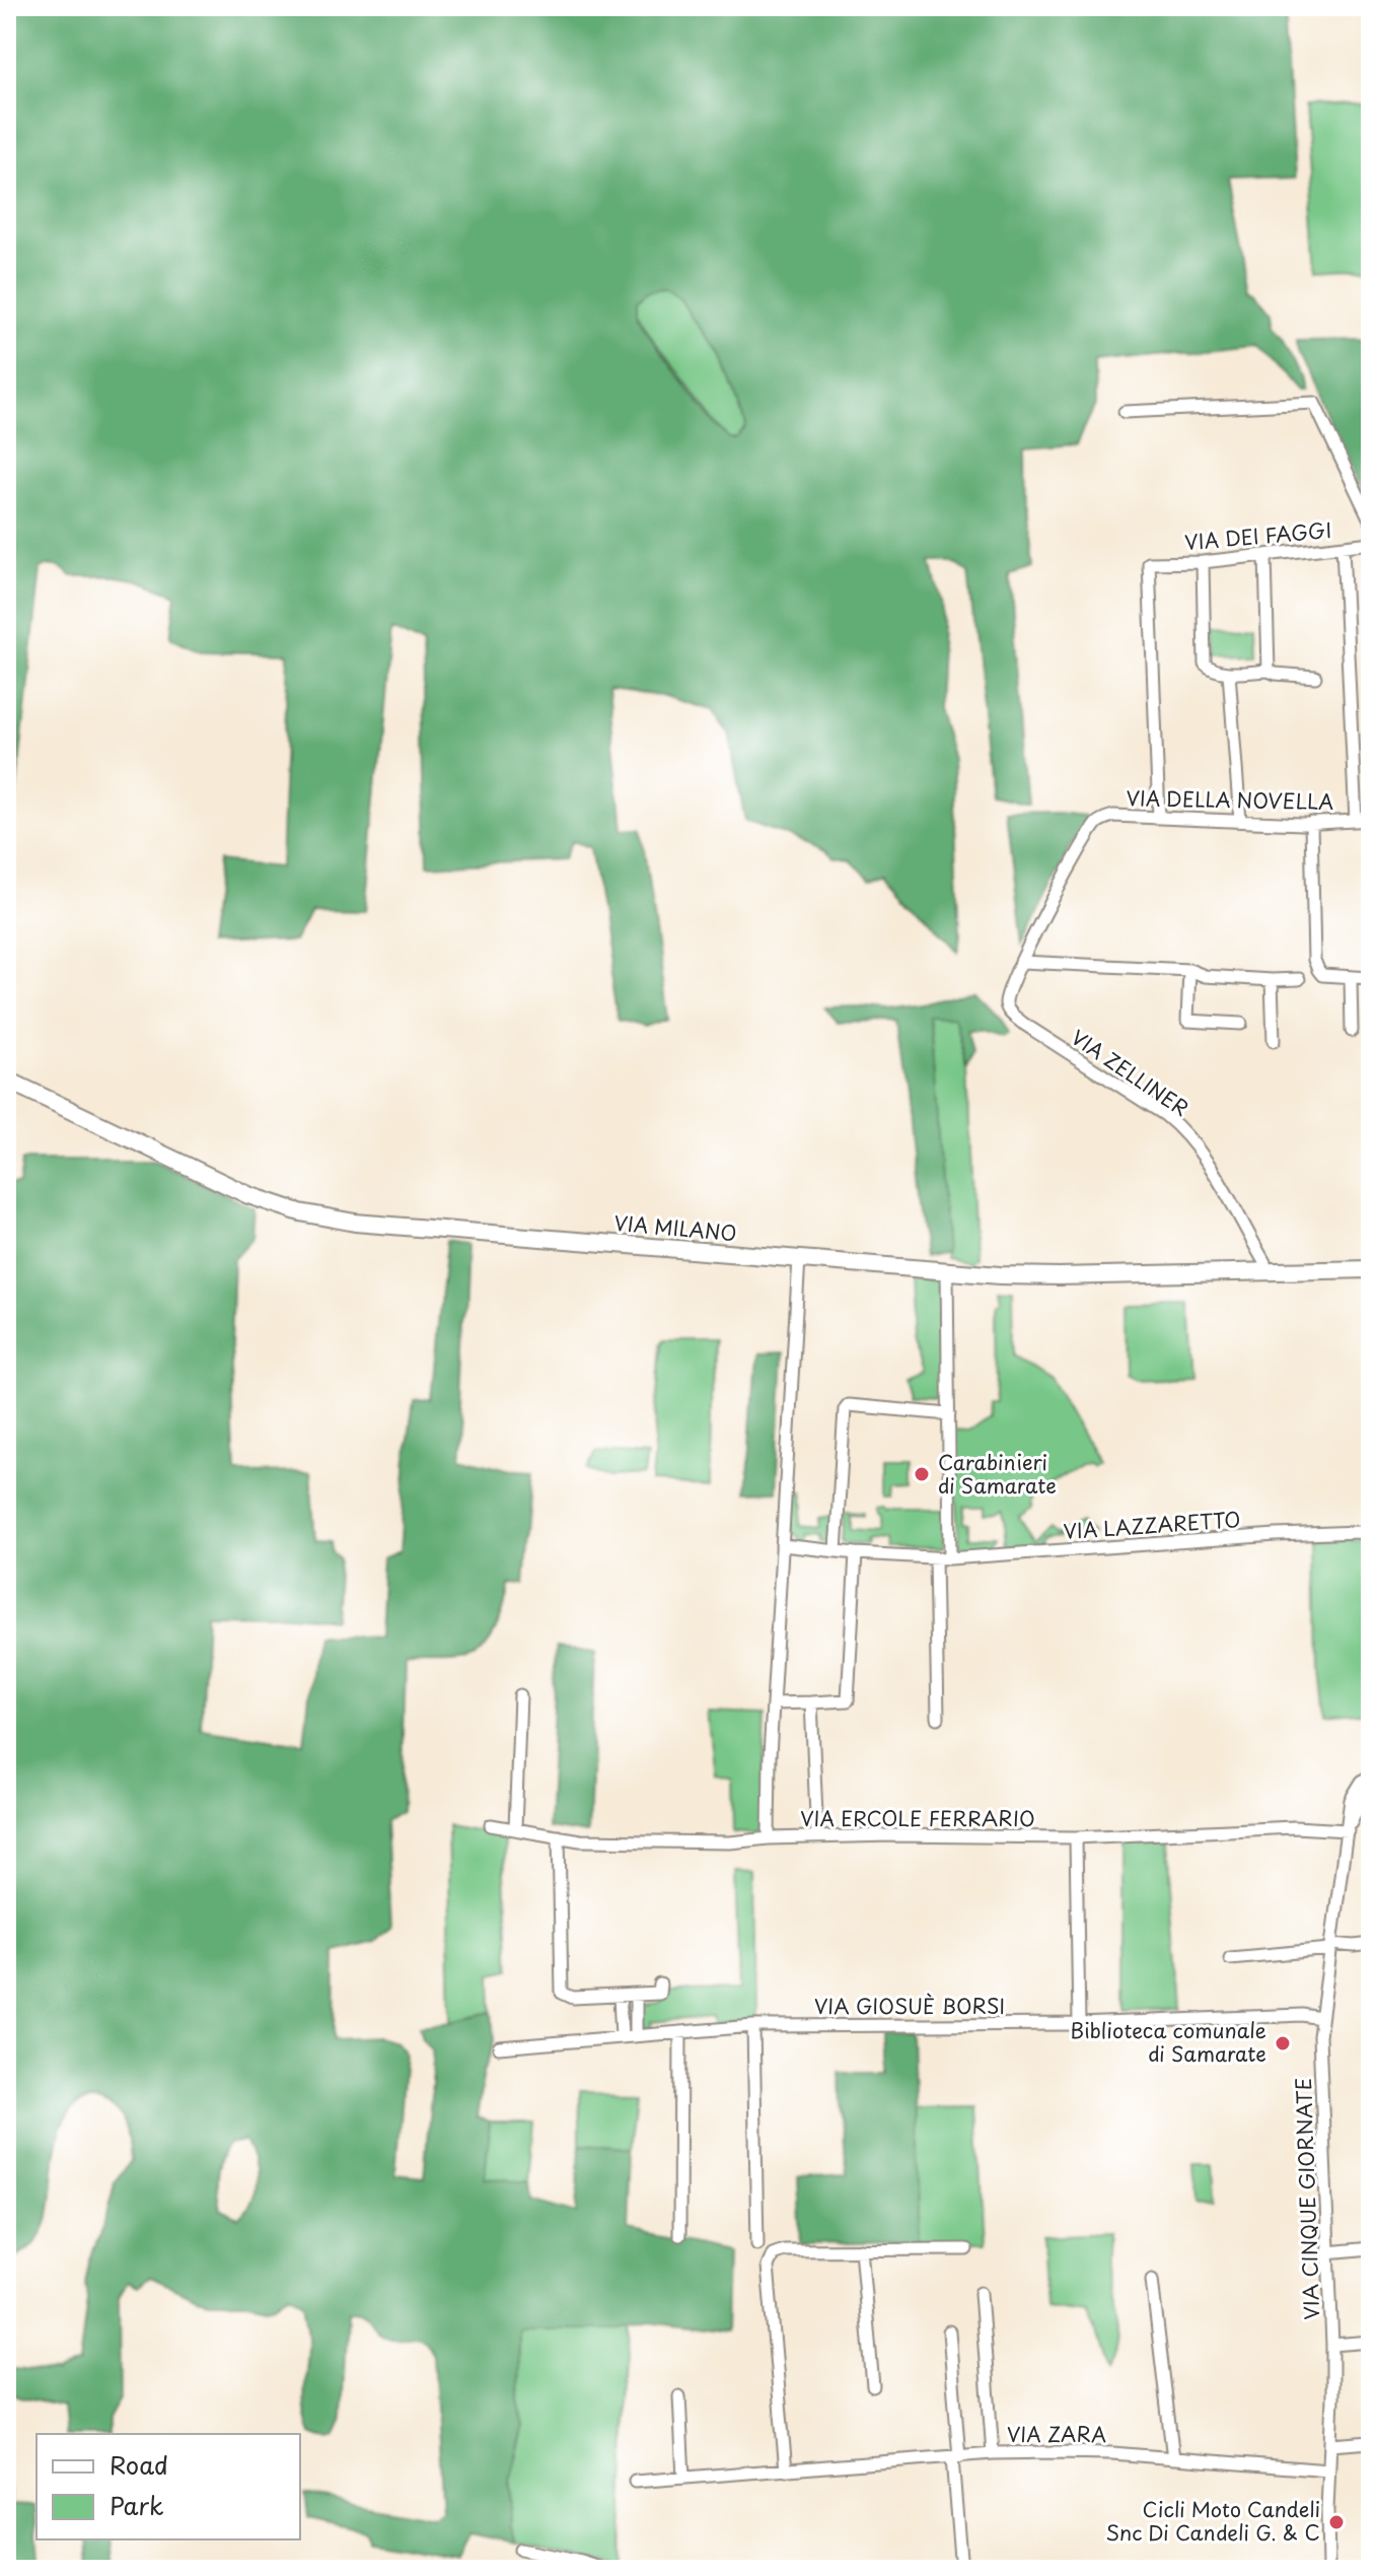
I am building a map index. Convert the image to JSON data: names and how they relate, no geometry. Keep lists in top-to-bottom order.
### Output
{
  "streets": {
    "street": [
      "VIA DEI FAGGI",
      "VIA DELLA NOVELLA",
      "VIA ZELLINER",
      "VIA MILANO",
      "VIA LAZZARETTO",
      "VIA ERCOLE FERRARIO",
      "VIA GIOSUÈ BORSI",
      "VIA CINQUE GIORNATE",
      "VIA ZARA"
    ]
  },
  "crossings": [
    ["VIA DEI FAGGI", "VIA DELLA NOVELLA"],
    ["VIA DELLA NOVELLA", "VIA ZELLINER"],
    ["VIA ZELLINER", "VIA MILANO"],
    ["VIA ERCOLE FERRARIO", "VIA CINQUE GIORNATE"],
    ["VIA GIOSUÈ BORSI", "VIA CINQUE GIORNATE"],
    ["VIA CINQUE GIORNATE", "VIA ZARA"]
  ],
  "places": ["Carabinieri di Samarate", "Biblioteca comunale di Samarate", "Cicli Moto Candeli Snc Di Candeli G. & C"],
  "legend": ["Road", "Park"]
}
